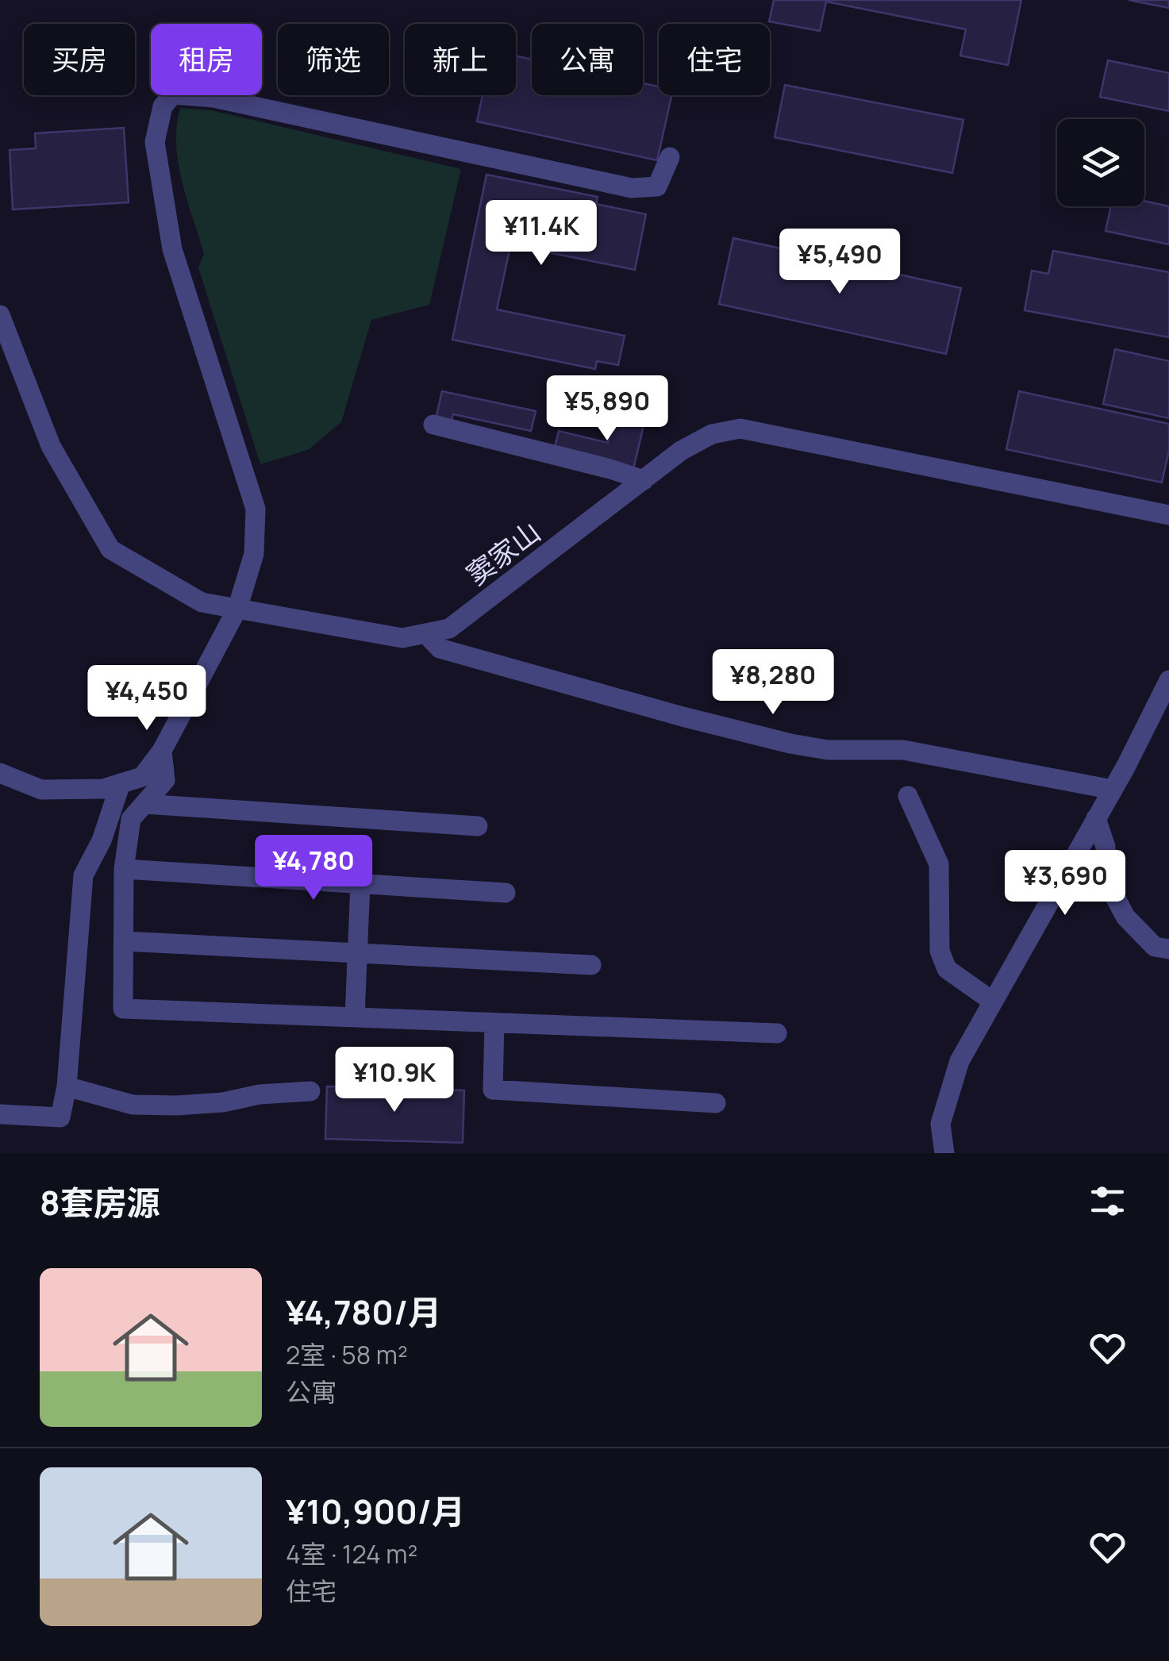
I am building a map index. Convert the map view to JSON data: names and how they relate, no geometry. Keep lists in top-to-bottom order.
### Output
{
  "streets": {
    "street": ["窦家山"]
  },
  "page": {
    "chip": [
      "买房",
      "租房",
      "筛选",
      "新上",
      "公寓",
      "住宅"
    ],
    "price": [
      "¥11.4K",
      "¥5,490",
      "¥5,890",
      "¥8,280",
      "¥4,450",
      "¥4,780",
      "¥3,690",
      "¥10.9K"
    ],
    "heading": "8套房源",
    "list": [
      {
        "name": "¥4,780/月",
        "note": "2室 · 58 m² · 公寓"
      },
      {
        "name": "¥10,900/月",
        "note": "4室 · 124 m² · 住宅"
      }
    ]
  }
}
